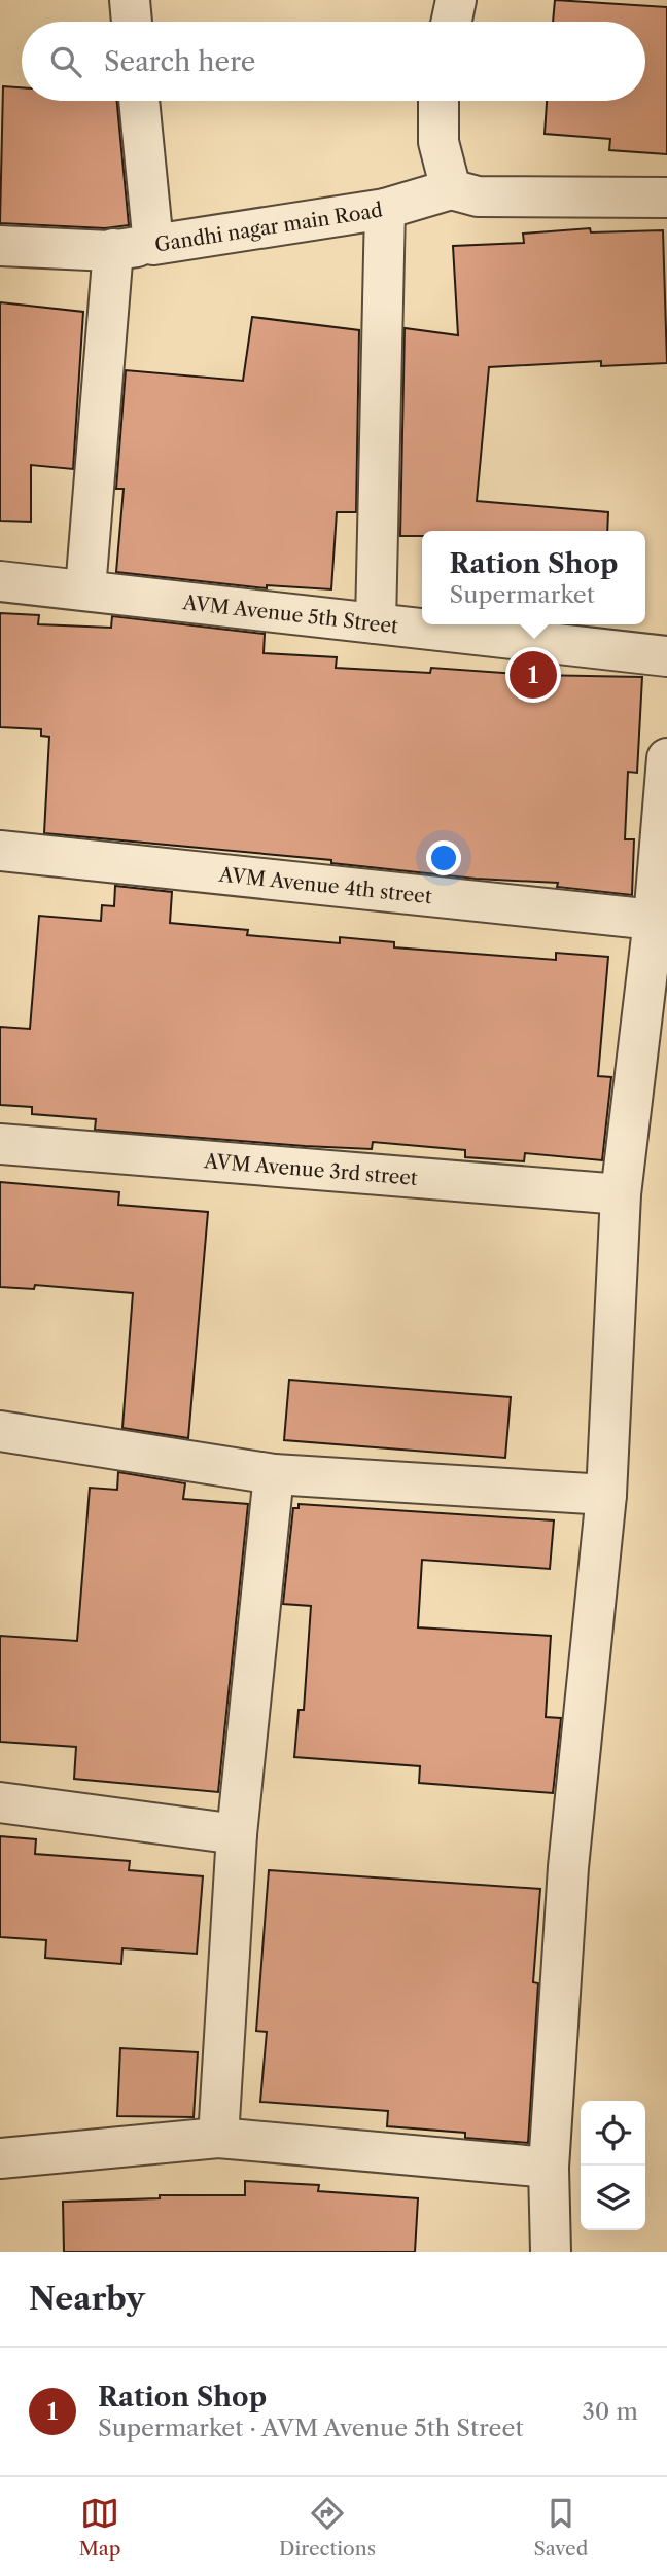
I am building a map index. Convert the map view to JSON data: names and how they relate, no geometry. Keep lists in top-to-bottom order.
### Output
{
  "streets": {
    "street": [
      "Gandhi nagar main Road",
      "AVM Avenue 5th Street",
      "AVM Avenue 4th street",
      "AVM Avenue 3rd street"
    ]
  },
  "page": {
    "search": "Search here",
    "popup": ["Ration Shop", "Supermarket"],
    "pins": "1",
    "heading": "Nearby",
    "list": [
      {
        "mark": "1",
        "name": "Ration Shop",
        "note": "Supermarket · AVM Avenue 5th Street",
        "value": "30 m"
      }
    ],
    "nav": ["Map", "Directions", "Saved"]
  }
}
